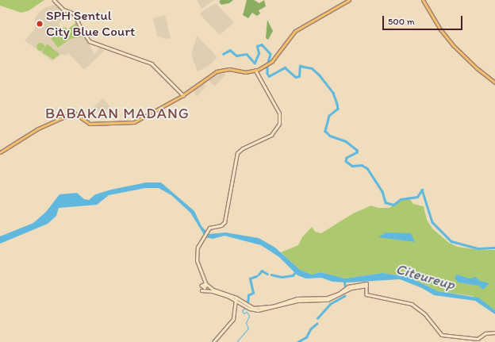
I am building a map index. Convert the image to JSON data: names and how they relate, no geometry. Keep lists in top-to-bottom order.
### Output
{
  "districts": ["BABAKAN MADANG"],
  "water": ["Citeureup"],
  "places": ["SPH Sentul City Blue Court"],
  "scale_bar": "500 m"
}
